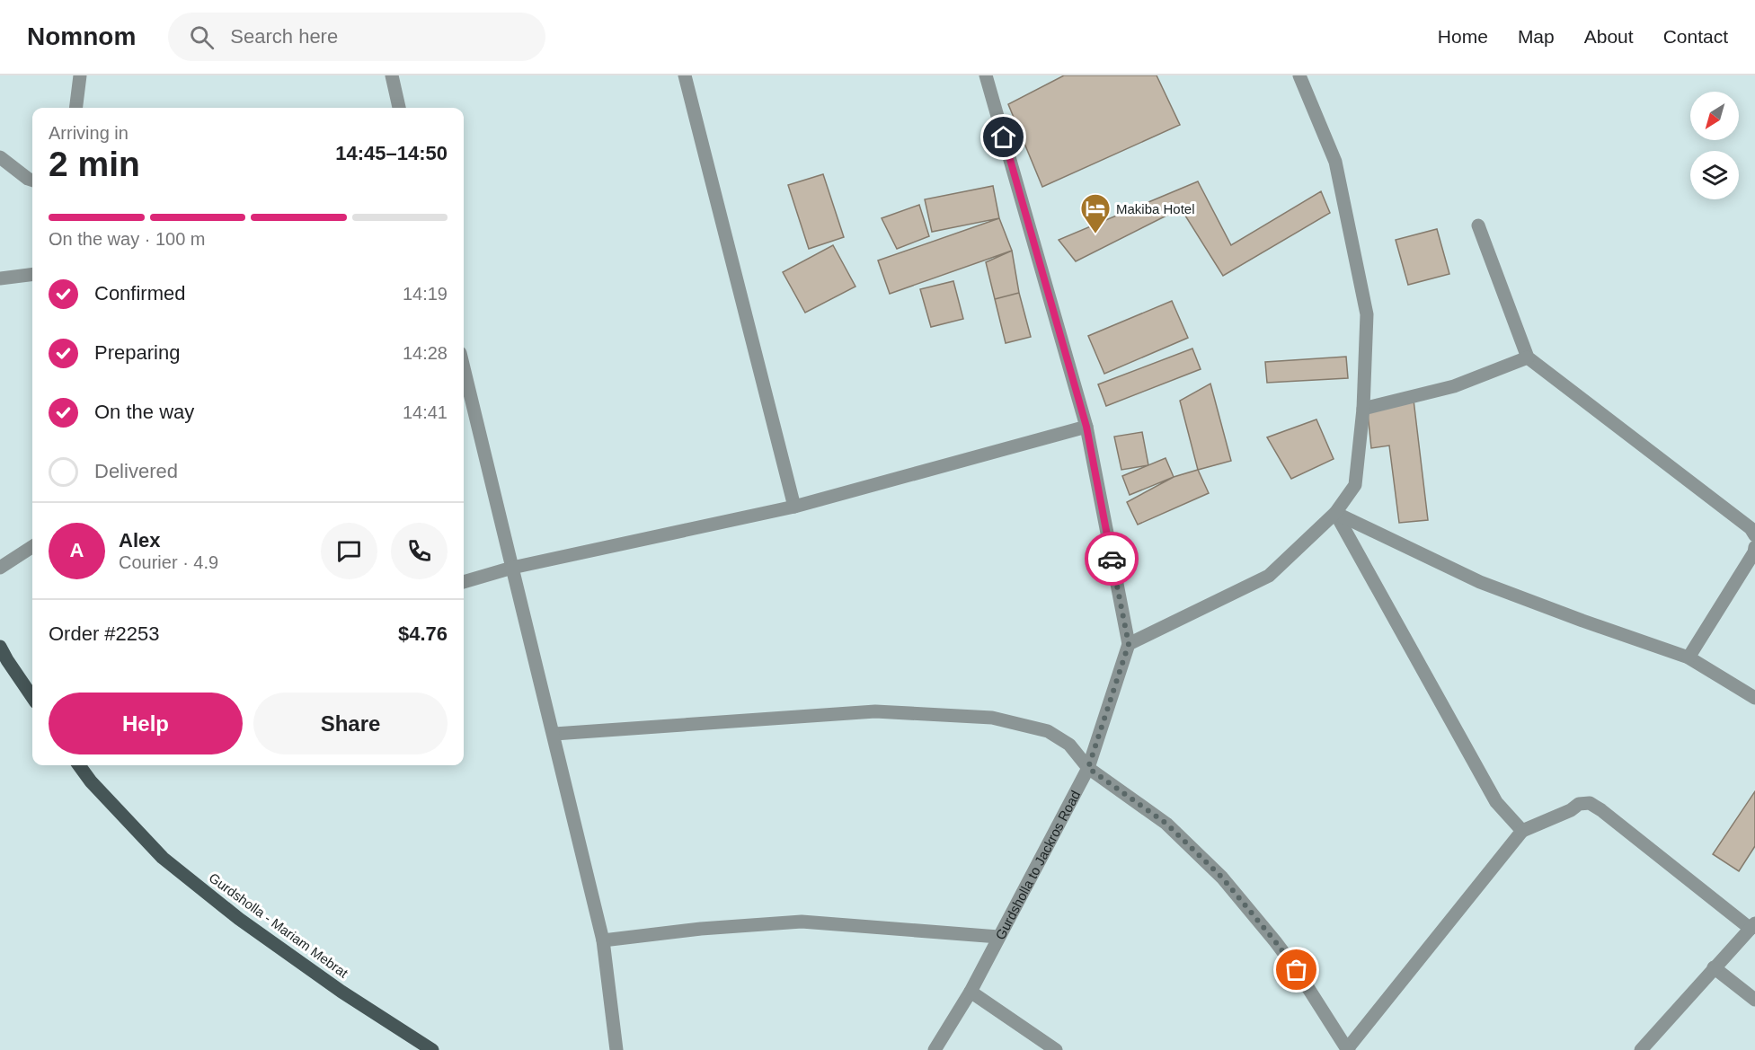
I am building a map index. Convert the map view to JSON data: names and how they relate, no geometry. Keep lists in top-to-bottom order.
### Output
{
  "streets": {
    "main road": ["Gurdsholla - Mariam Mebrat"],
    "street": ["Gurdsholla to Jackros Road"]
  },
  "places": {
    "hotel": ["Makiba Hotel"]
  },
  "north": "bottom left",
  "page": {
    "header": "Nomnom",
    "search": "Search here",
    "nav": [
      "Home",
      "Map",
      "About",
      "Contact"
    ],
    "heading": ["2 min", "Arriving in", "14:45–14:50"],
    "panel": [
      "Alex",
      "Courier · 4.9",
      "Order #2253",
      "$4.76"
    ],
    "bar": "On the way · 100 m",
    "list": [
      ["Confirmed", "14:19"],
      ["Preparing", "14:28"],
      ["On the way", "14:41"],
      "Delivered"
    ],
    "round": "A",
    "buttons": ["Help", "Share"]
  }
}
